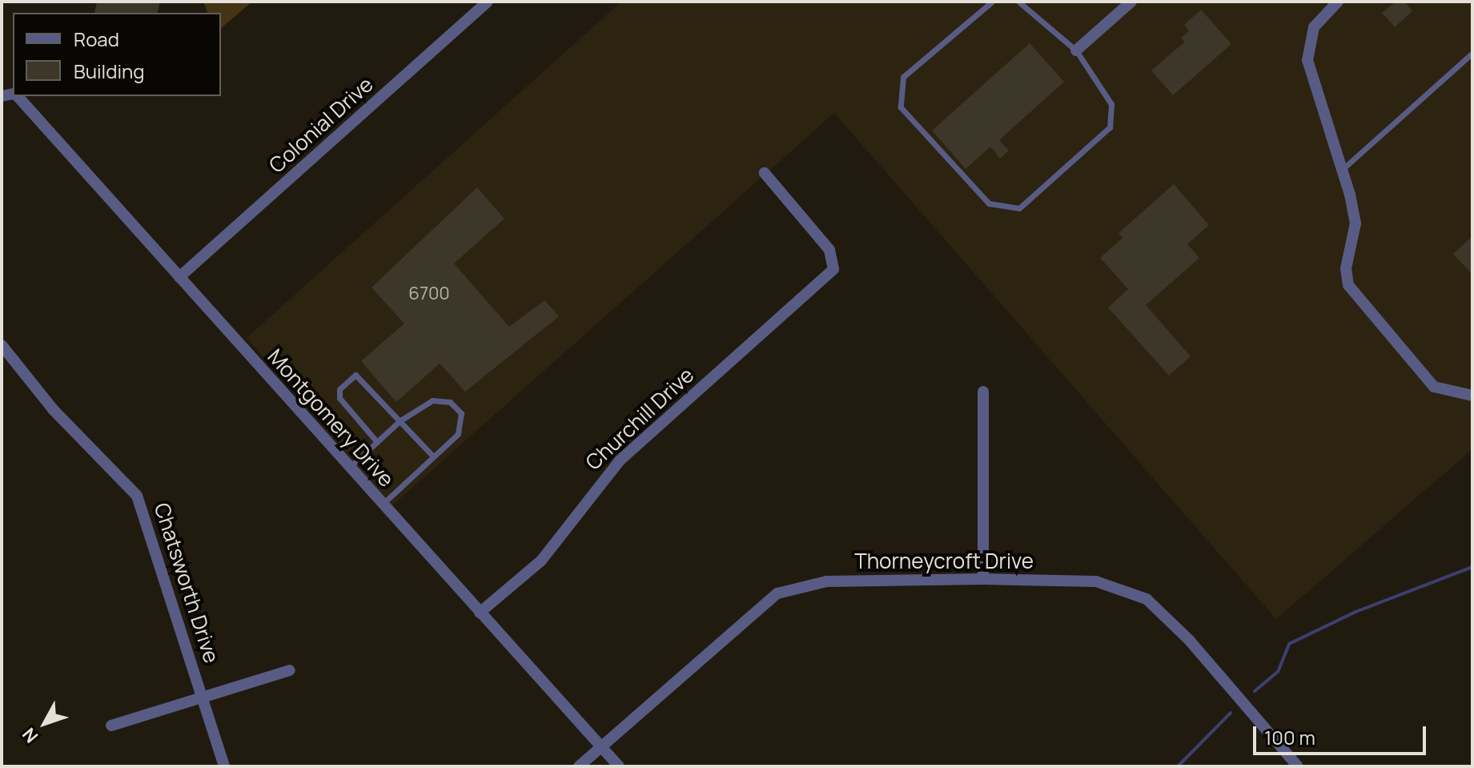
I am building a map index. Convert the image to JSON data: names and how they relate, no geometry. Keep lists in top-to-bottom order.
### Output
{
  "streets": {
    "street": [
      "Colonial Drive",
      "Montgomery Drive",
      "Churchill Drive",
      "Thorneycroft Drive",
      "Chatsworth Drive"
    ]
  },
  "crossings": [
    ["Colonial Drive", "Montgomery Drive"],
    ["Montgomery Drive", "Churchill Drive"],
    ["Montgomery Drive", "Thorneycroft Drive"]
  ],
  "house_numbers": ["6700"],
  "legend": ["Road", "Building"],
  "scale_bar": "100 m",
  "north": "bottom left"
}
